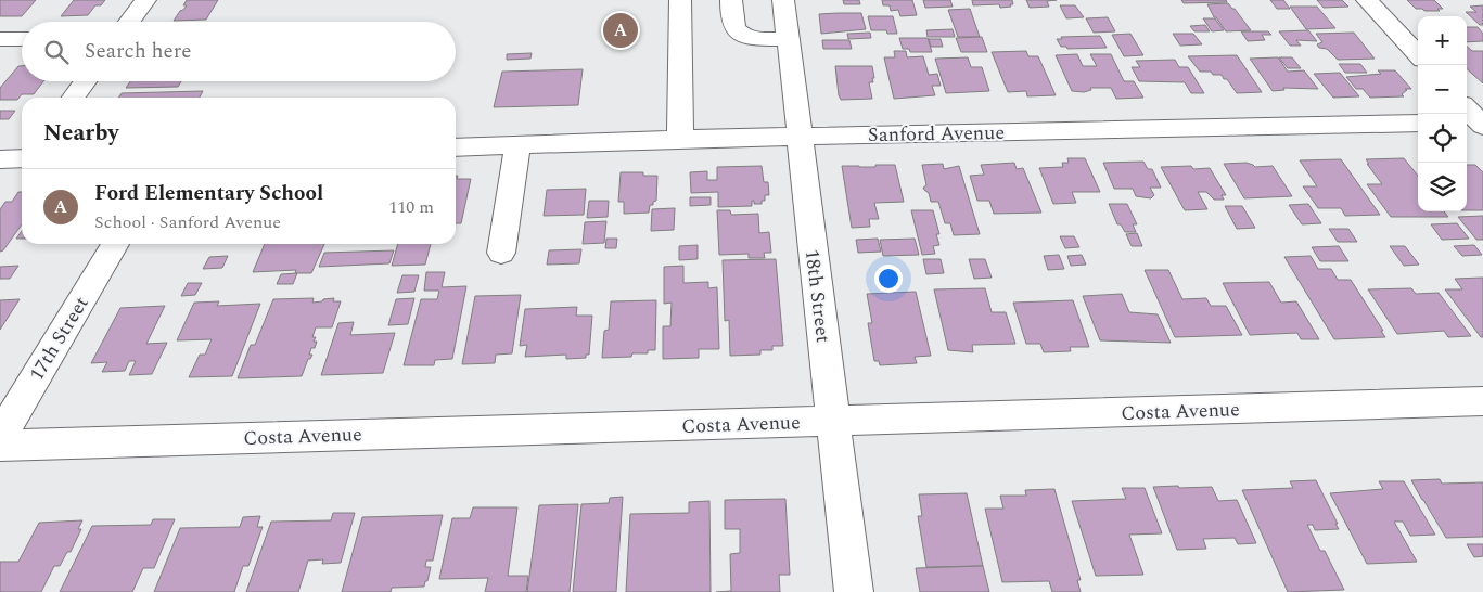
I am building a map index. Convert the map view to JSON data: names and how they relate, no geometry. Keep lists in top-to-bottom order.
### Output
{
  "streets": {
    "street": [
      "Sanford Avenue",
      "18th Street",
      "17th Street",
      "Costa Avenue"
    ]
  },
  "crossings": [
    ["Sanford Avenue", "18th Street"],
    ["18th Street", "Costa Avenue"]
  ],
  "page": {
    "pins": "A",
    "map_buttons": ["+", "−"],
    "search": "Search here",
    "heading": "Nearby",
    "list": [
      {
        "mark": "A",
        "name": "Ford Elementary School",
        "note": "School · Sanford Avenue",
        "value": "110 m"
      }
    ]
  }
}
